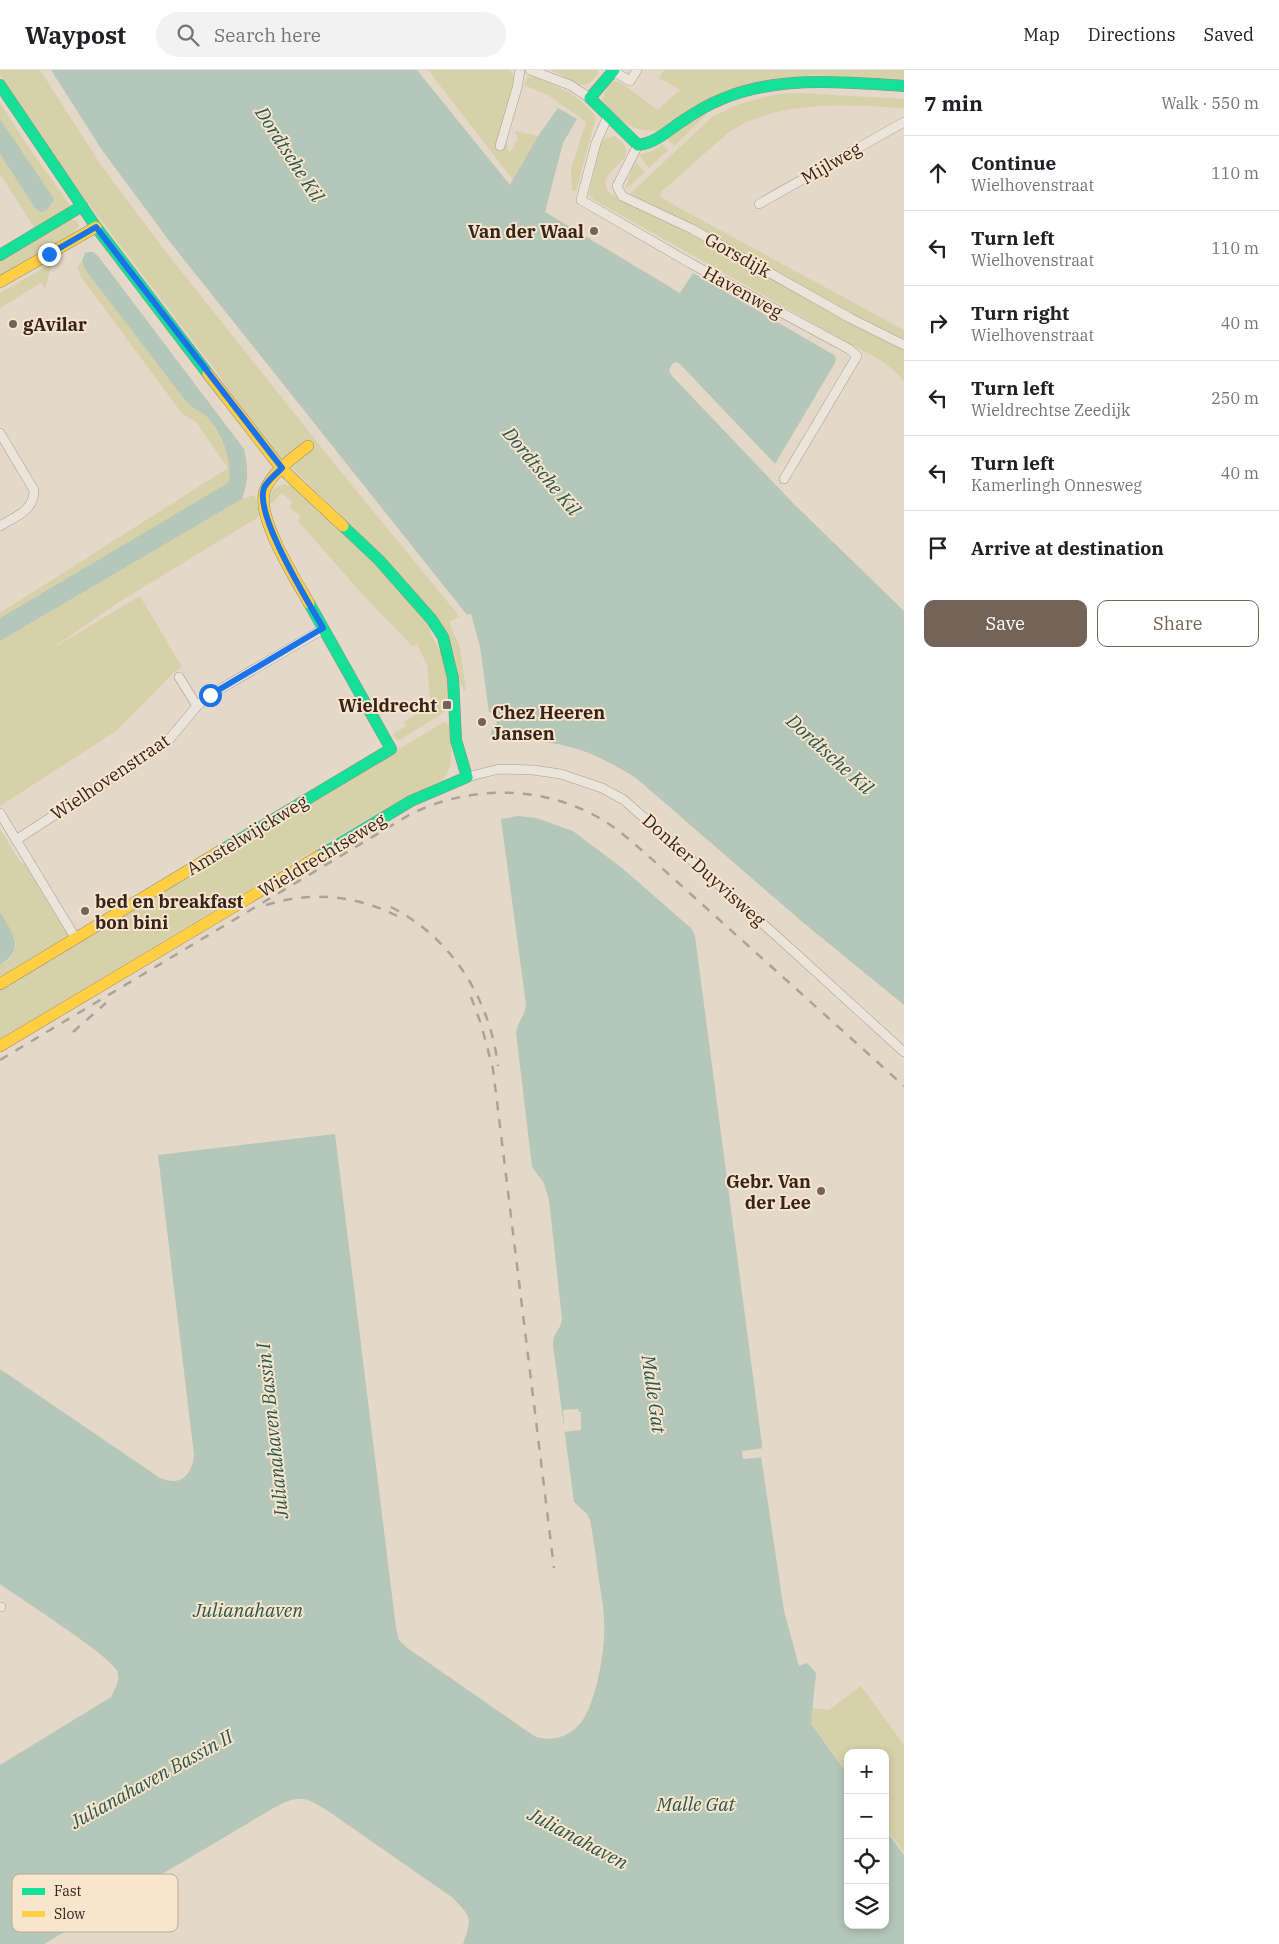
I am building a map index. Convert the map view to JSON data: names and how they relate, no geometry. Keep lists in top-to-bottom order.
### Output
{
  "streets": {
    "street": [
      "Mijlweg",
      "Gorsdijk",
      "Havenweg",
      "Wielhovenstraat",
      "Amstelwijckweg",
      "Wieldrechtseweg",
      "Donker Duyvisweg"
    ]
  },
  "crossings": [
    ["Wielhovenstraat", "Amstelwijckweg"],
    ["Wieldrechtseweg", "Donker Duyvisweg"]
  ],
  "water": [
    "Dordtsche Kil",
    "Malle Gat",
    "Julianahaven Bassin I",
    "Julianahaven",
    "Julianahaven Bassin II"
  ],
  "places": {
    "other": [
      "Van der Waal",
      "gAvilar",
      "Chez Heeren Jansen",
      "bed en breakfast bon bini",
      "Gebr. Van der Lee"
    ],
    "transit": ["Wieldrecht"]
  },
  "legend": ["Fast", "Slow"],
  "page": {
    "header": "Waypost",
    "search": "Search here",
    "nav": ["Map", "Directions", "Saved"],
    "heading": ["7 min", "Walk · 550 m"],
    "list": [
      ["Continue", "Wielhovenstraat", "110 m"],
      ["Turn left", "Wielhovenstraat", "110 m"],
      ["Turn right", "Wielhovenstraat", "40 m"],
      ["Turn left", "Wieldrechtse Zeedijk", "250 m"],
      ["Turn left", "Kamerlingh Onnesweg", "40 m"],
      "Arrive at destination"
    ],
    "buttons": ["Save", "Share"],
    "map_buttons": ["+", "−"]
  }
}
